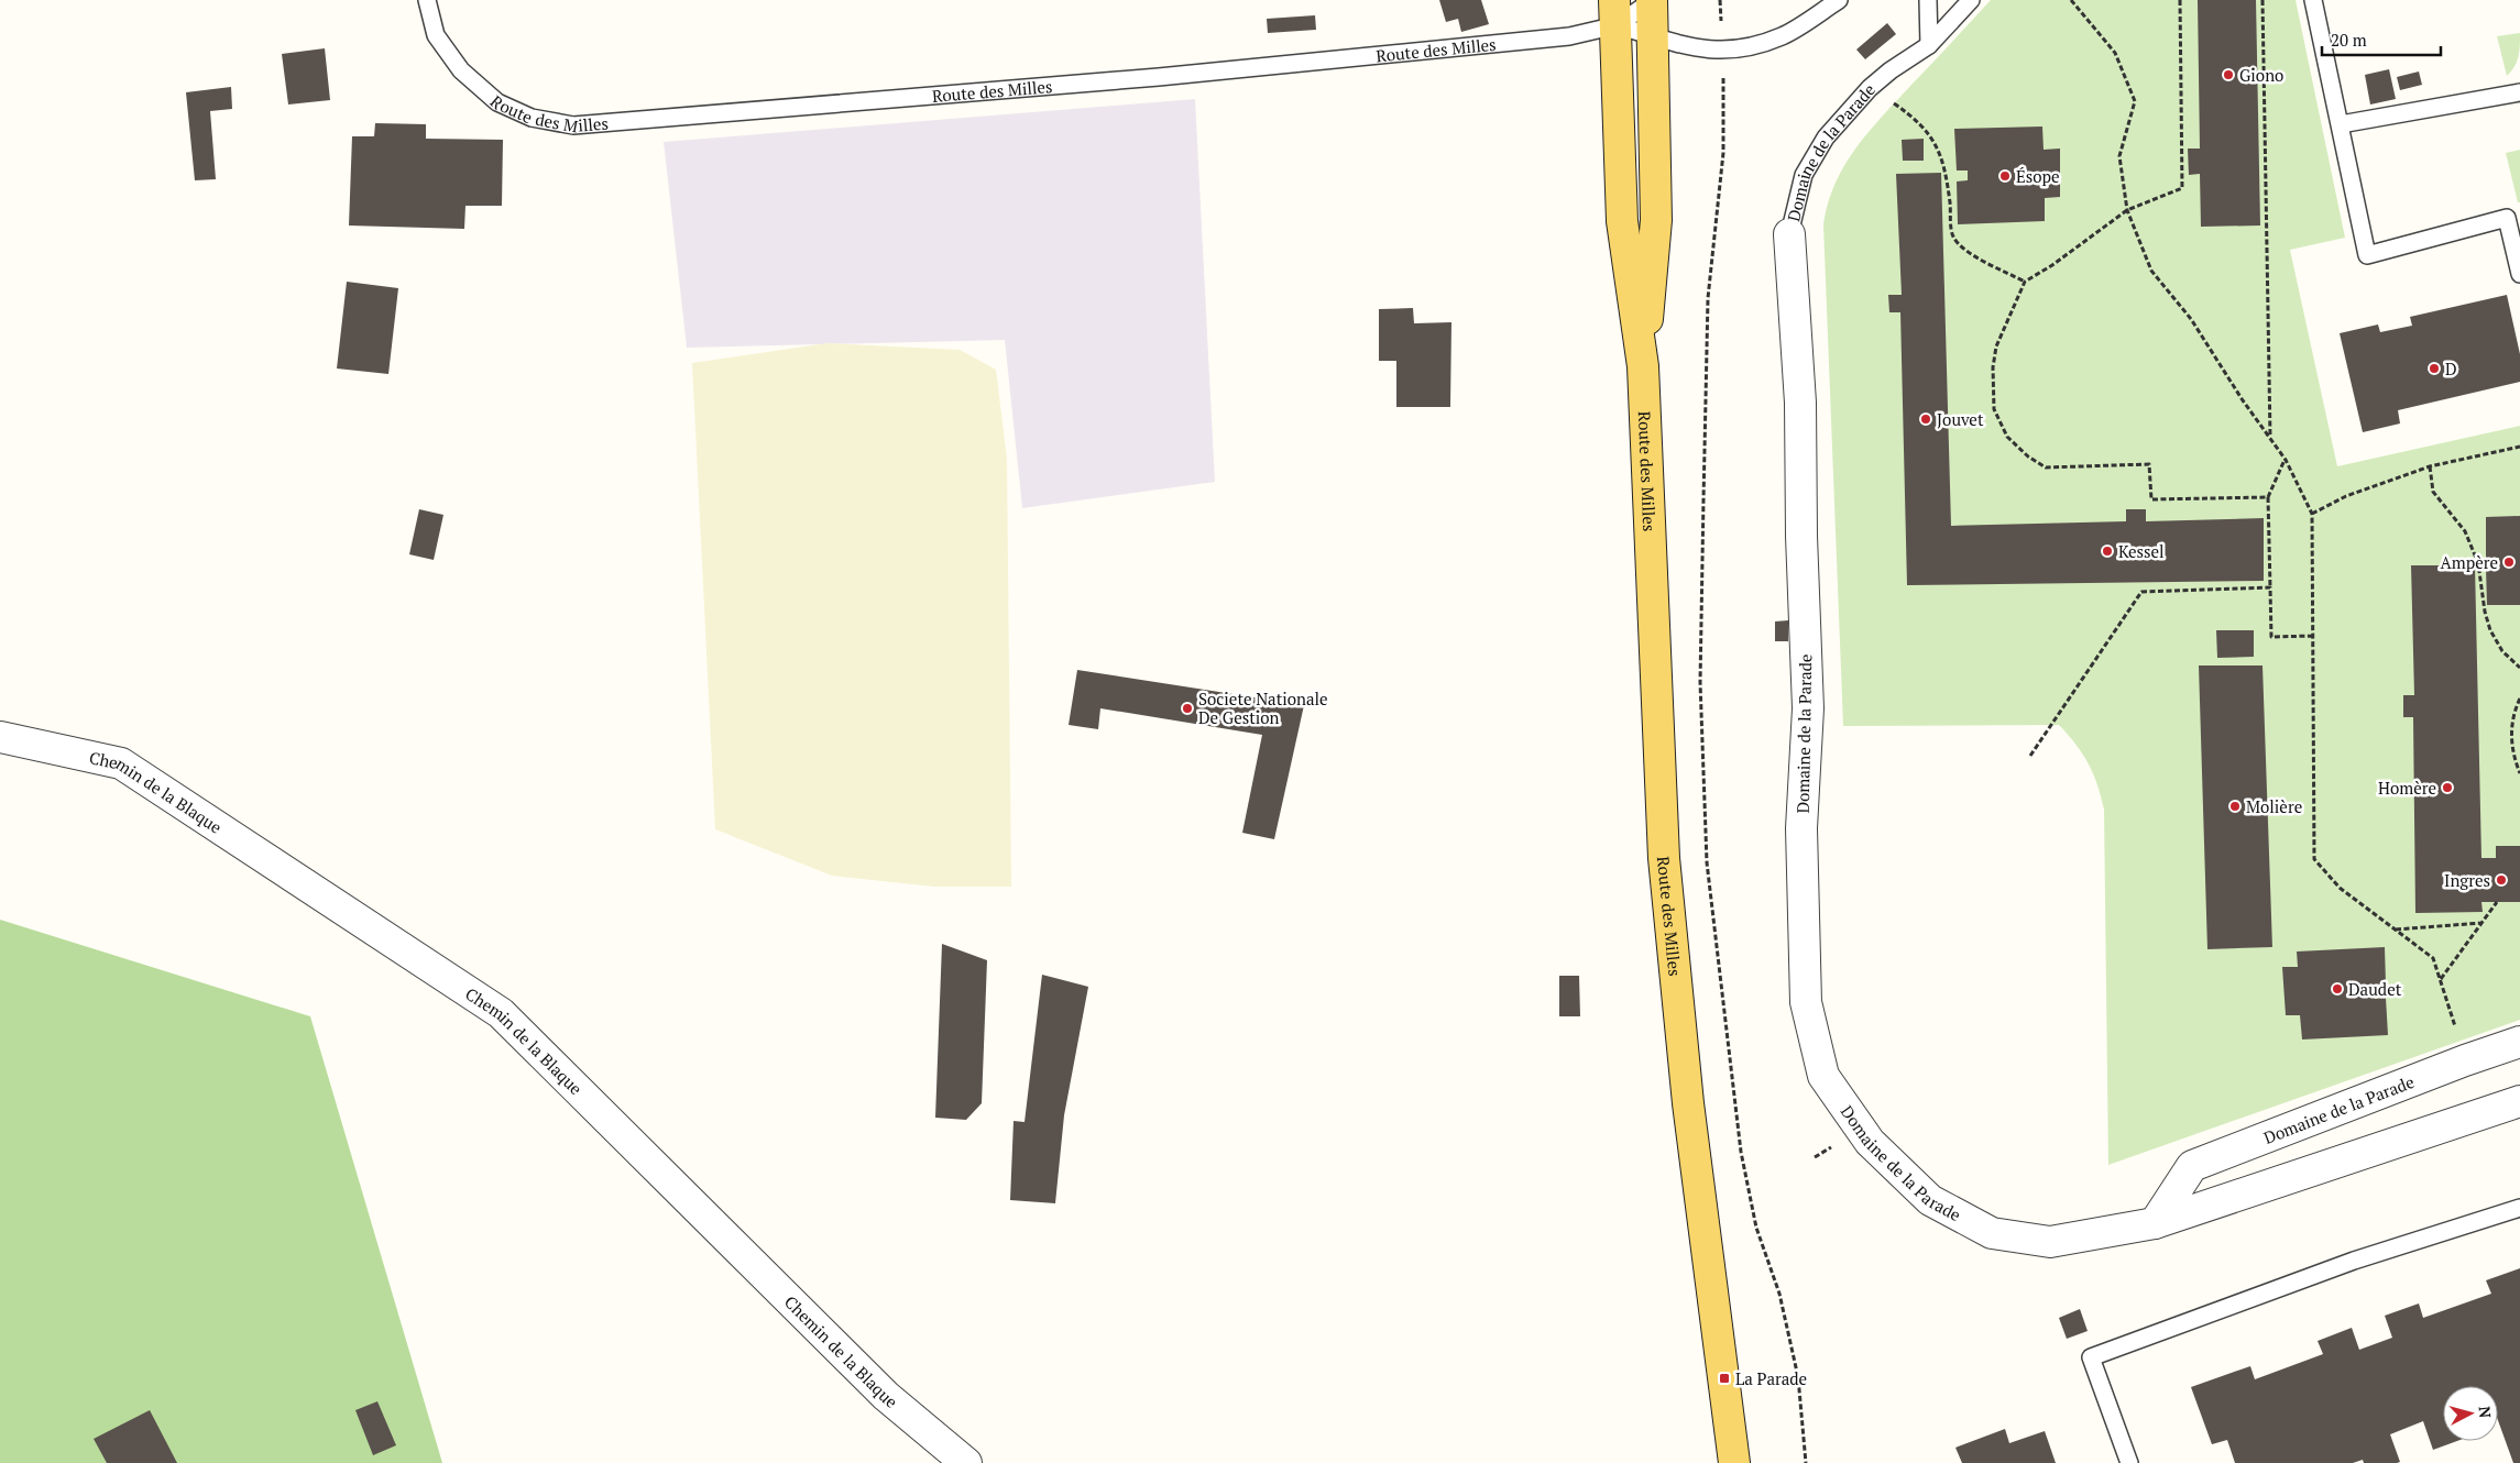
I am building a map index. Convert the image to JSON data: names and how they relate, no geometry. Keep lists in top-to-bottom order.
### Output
{
  "streets": {
    "main road": ["Route des Milles"],
    "street": ["Domaine de la Parade", "Chemin de la Blaque"]
  },
  "places": {
    "other": [
      "Giono",
      "Ésope",
      "D",
      "Jouvet",
      "Kessel",
      "Ampère",
      "Societe Nationale De Gestion",
      "Homère",
      "Molière",
      "Ingres",
      "Daudet"
    ],
    "transit": ["La Parade"]
  },
  "scale_bar": "20 m",
  "north": "right"
}
